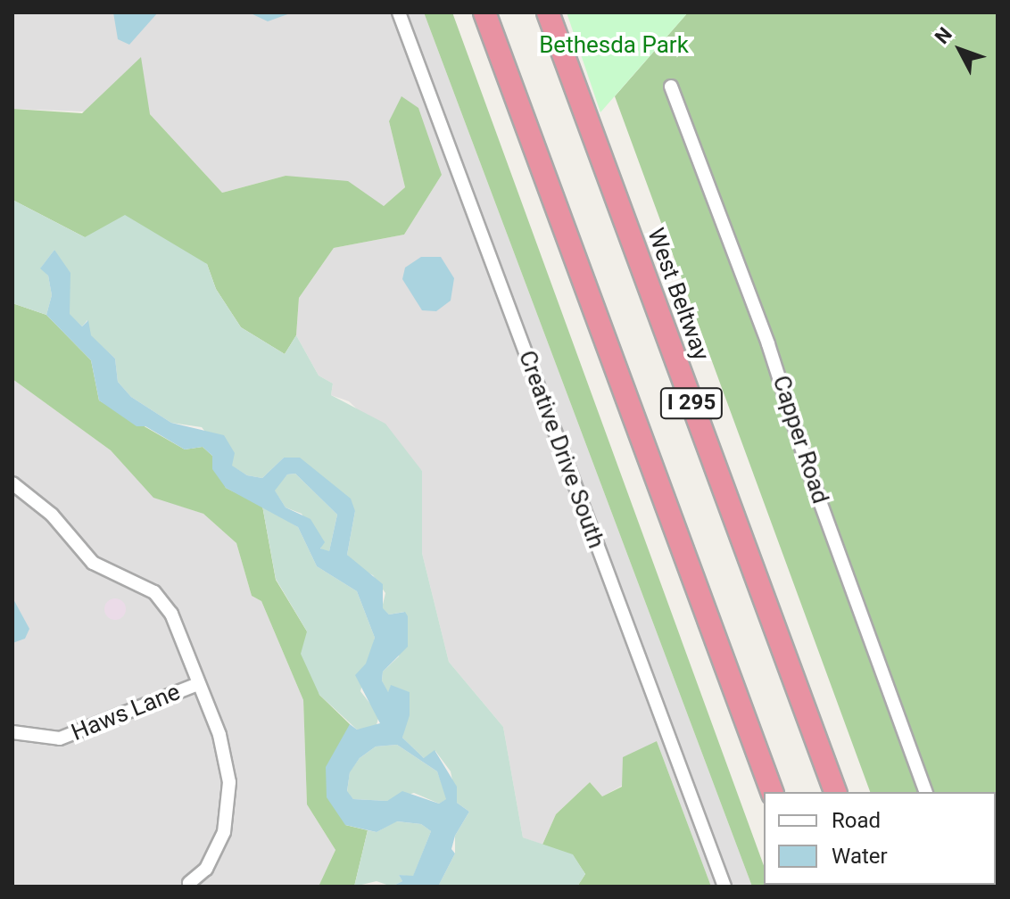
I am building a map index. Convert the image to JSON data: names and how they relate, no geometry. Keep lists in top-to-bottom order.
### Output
{
  "streets": {
    "highway": ["West Beltway", "I 295"],
    "street": ["Capper Road", "Creative Drive South", "Haws Lane"]
  },
  "parks": ["Bethesda Park"],
  "legend": ["Road", "Water"],
  "north": "top left"
}
